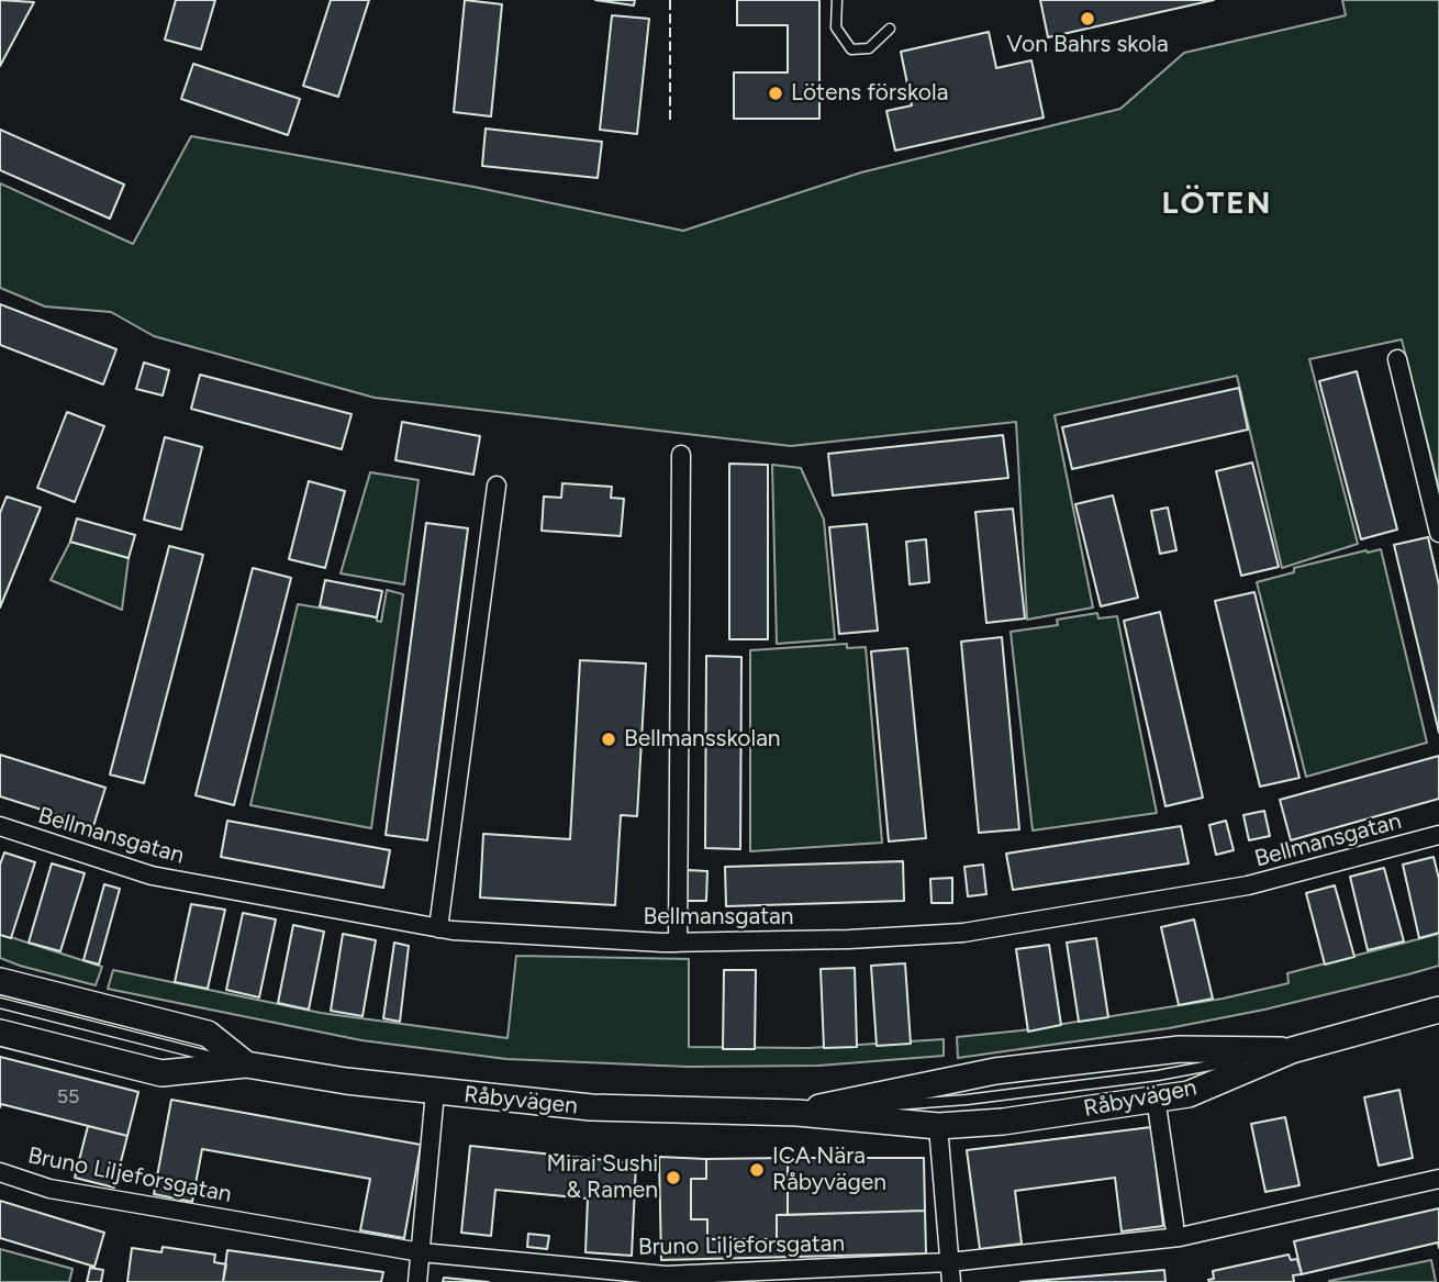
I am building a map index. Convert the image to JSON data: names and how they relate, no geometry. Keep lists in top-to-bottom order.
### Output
{
  "streets": {
    "main road": ["Råbyvägen"],
    "street": ["Bellmansgatan", "Bruno Liljeforsgatan"]
  },
  "districts": ["LÖTEN"],
  "places": [
    "Von Bahrs skola",
    "Lötens förskola",
    "Bellmansskolan",
    "ICA Nära Råbyvägen",
    "Mirai Sushi & Ramen"
  ],
  "house_numbers": ["55"]
}
